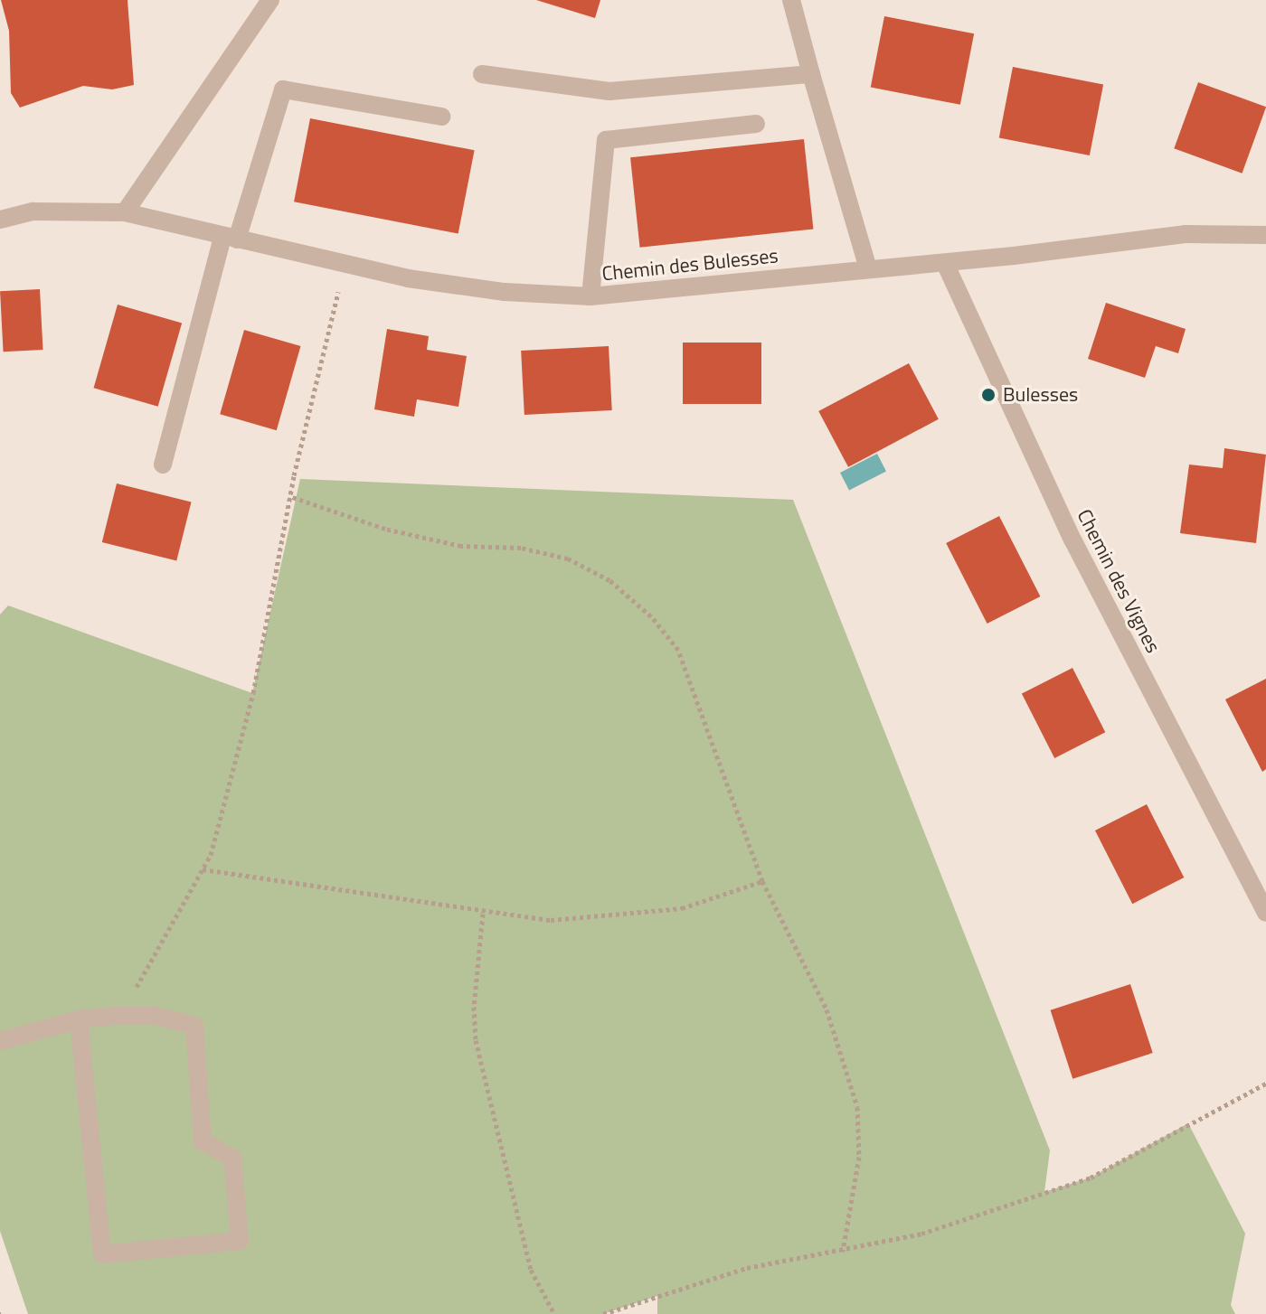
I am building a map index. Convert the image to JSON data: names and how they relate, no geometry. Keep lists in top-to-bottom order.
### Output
{
  "streets": {
    "street": ["Chemin des Bulesses", "Chemin des Vignes"]
  },
  "crossings": [
    ["Chemin des Bulesses", "Chemin des Vignes"]
  ],
  "places": ["Bulesses"]
}
